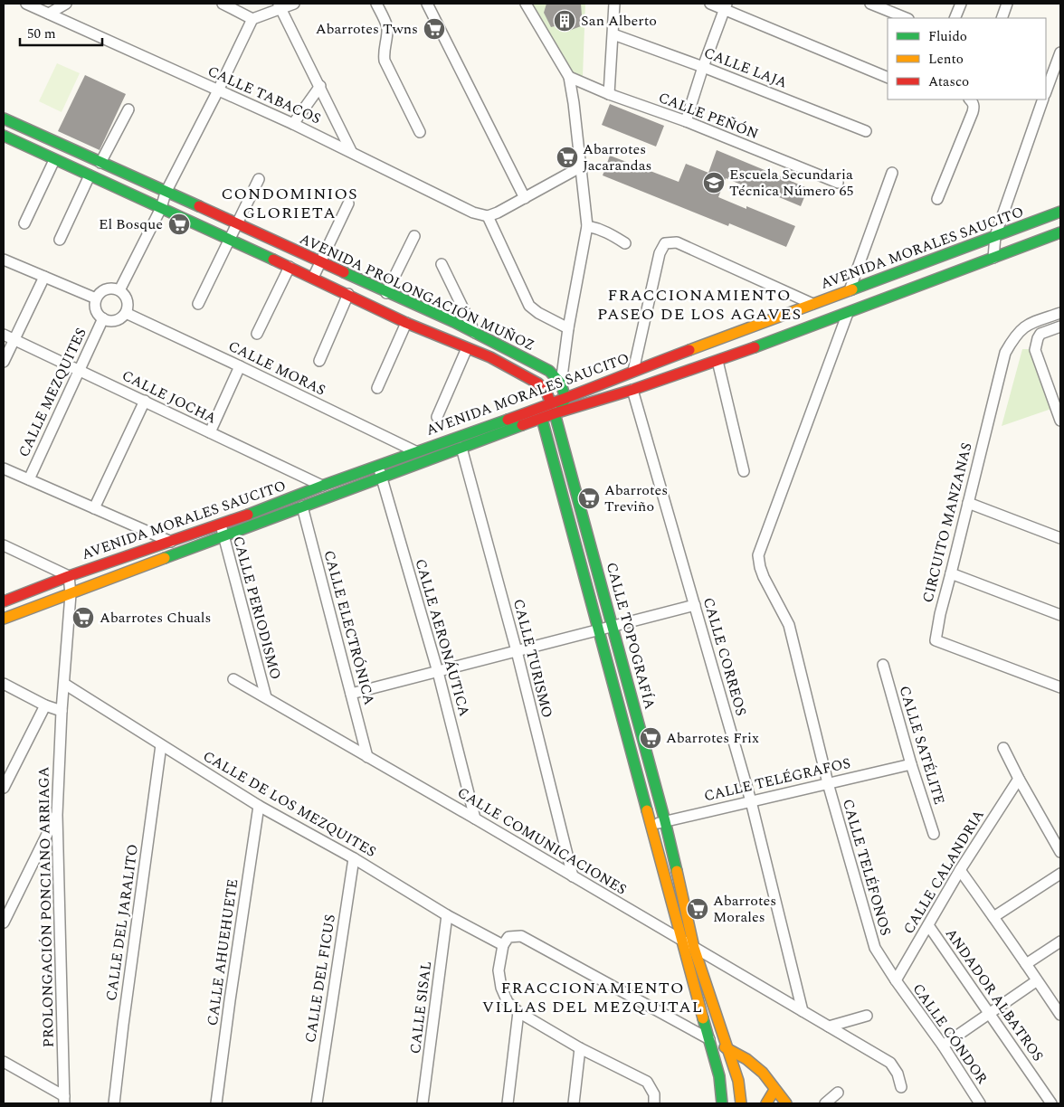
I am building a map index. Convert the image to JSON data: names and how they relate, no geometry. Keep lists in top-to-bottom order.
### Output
{
  "streets": {
    "street": [
      "CALLE LAJA",
      "CALLE TABACOS",
      "CALLE PEÑÓN",
      "AVENIDA MORALES SAUCITO",
      "AVENIDA PROLONGACIÓN MUÑOZ",
      "CALLE MORAS",
      "CALLE MEZQUITES",
      "CALLE JOCHA",
      "CIRCUITO MANZANAS",
      "CALLE PERIODISMO",
      "CALLE ELECTRÓNICA",
      "CALLE TOPOGRAFÍA",
      "CALLE AERONÁUTICA",
      "CALLE CORREOS",
      "CALLE TURISMO",
      "CALLE SATÉLITE",
      "CALLE TELÉGRAFOS",
      "CALLE DE LOS MEZQUITES",
      "CALLE COMUNICACIONES",
      "CALLE TELÉFONOS",
      "CALLE CALANDRIA",
      "PROLONGACIÓN PONCIANO ARRIAGA",
      "CALLE DEL JARALITO",
      "CALLE AHUEHUETE",
      "CALLE DEL FICUS",
      "ANDADOR ALBATROS",
      "CALLE SISAL",
      "CALLE CÓNDOR"
    ]
  },
  "crossings": [
    ["AVENIDA MORALES SAUCITO", "AVENIDA PROLONGACIÓN MUÑOZ"],
    ["AVENIDA MORALES SAUCITO", "CALLE MORAS"],
    ["AVENIDA MORALES SAUCITO", "CALLE JOCHA"],
    ["AVENIDA MORALES SAUCITO", "CALLE PERIODISMO"],
    ["AVENIDA MORALES SAUCITO", "CALLE ELECTRÓNICA"],
    ["AVENIDA MORALES SAUCITO", "CALLE TOPOGRAFÍA"],
    ["AVENIDA MORALES SAUCITO", "CALLE AERONÁUTICA"],
    ["AVENIDA MORALES SAUCITO", "CALLE CORREOS"],
    ["AVENIDA MORALES SAUCITO", "CALLE TURISMO"],
    ["AVENIDA MORALES SAUCITO", "CALLE TELÉFONOS"],
    ["AVENIDA MORALES SAUCITO", "PROLONGACIÓN PONCIANO ARRIAGA"],
    ["CALLE MORAS", "CALLE MEZQUITES"],
    ["CALLE MEZQUITES", "CALLE JOCHA"],
    ["CALLE PERIODISMO", "CALLE COMUNICACIONES"],
    ["CALLE ELECTRÓNICA", "CALLE COMUNICACIONES"],
    ["CALLE TOPOGRAFÍA", "CALLE TELÉGRAFOS"],
    ["CALLE TOPOGRAFÍA", "CALLE COMUNICACIONES"],
    ["CALLE AERONÁUTICA", "CALLE COMUNICACIONES"],
    ["CALLE CORREOS", "CALLE TELÉGRAFOS"],
    ["CALLE CORREOS", "CALLE COMUNICACIONES"],
    ["CALLE TURISMO", "CALLE COMUNICACIONES"],
    ["CALLE SATÉLITE", "CALLE TELÉGRAFOS"],
    ["CALLE TELÉGRAFOS", "CALLE TELÉFONOS"],
    ["CALLE DE LOS MEZQUITES", "PROLONGACIÓN PONCIANO ARRIAGA"],
    ["CALLE DE LOS MEZQUITES", "CALLE DEL JARALITO"],
    ["CALLE DE LOS MEZQUITES", "CALLE AHUEHUETE"],
    ["CALLE DE LOS MEZQUITES", "CALLE DEL FICUS"],
    ["CALLE DE LOS MEZQUITES", "CALLE SISAL"],
    ["CALLE TELÉFONOS", "CALLE CALANDRIA"],
    ["CALLE TELÉFONOS", "CALLE CÓNDOR"],
    ["CALLE CALANDRIA", "ANDADOR ALBATROS"],
    ["CALLE CALANDRIA", "CALLE CÓNDOR"]
  ],
  "districts": ["CONDOMINIOS GLORIETA", "FRACCIONAMIENTO PASEO DE LOS AGAVES", "FRACCIONAMIENTO VILLAS DEL MEZQUITAL"],
  "places": {
    "building": ["San Alberto"],
    "supermarket": [
      "Abarrotes Twns",
      "Abarrotes Jacarandas",
      "El Bosque",
      "Abarrotes Treviño",
      "Abarrotes Chuals",
      "Abarrotes Frix",
      "Abarrotes Morales"
    ],
    "school or university": ["Escuela Secundaria Técnica Número 65"]
  },
  "legend": ["Fluido", "Lento", "Atasco"],
  "scale_bar": "50 m"
}
